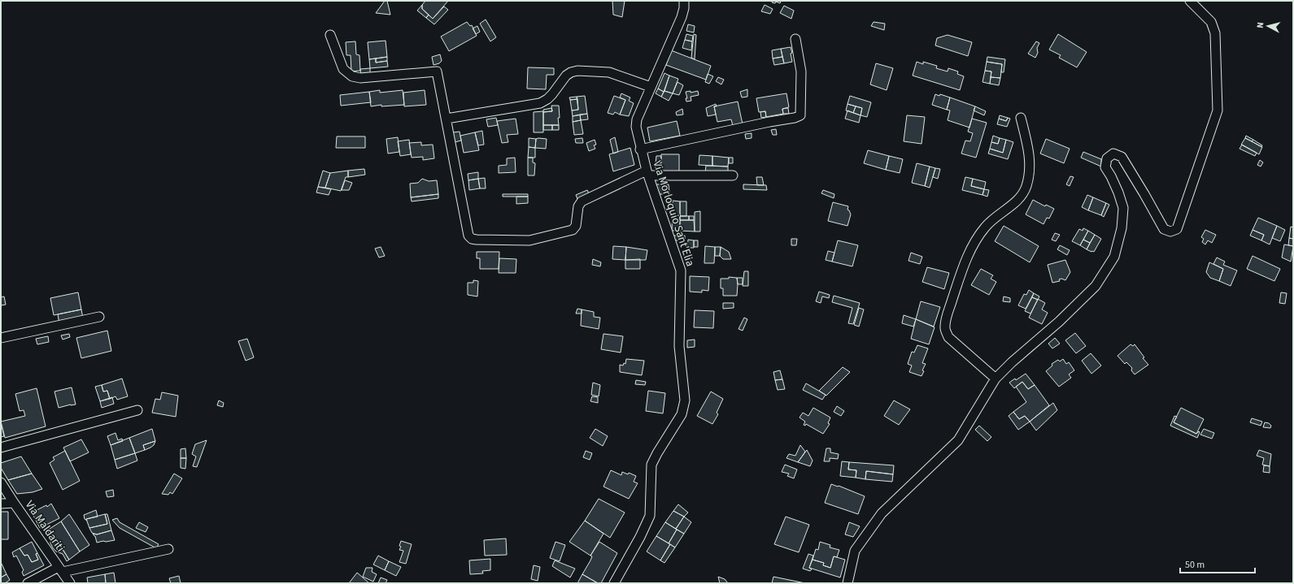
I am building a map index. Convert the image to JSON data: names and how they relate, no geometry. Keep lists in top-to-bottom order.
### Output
{
  "streets": {
    "street": ["Via Morloquio Sant'Elia", "Via Maldariti"]
  },
  "scale_bar": "50 m",
  "north": "left"
}
